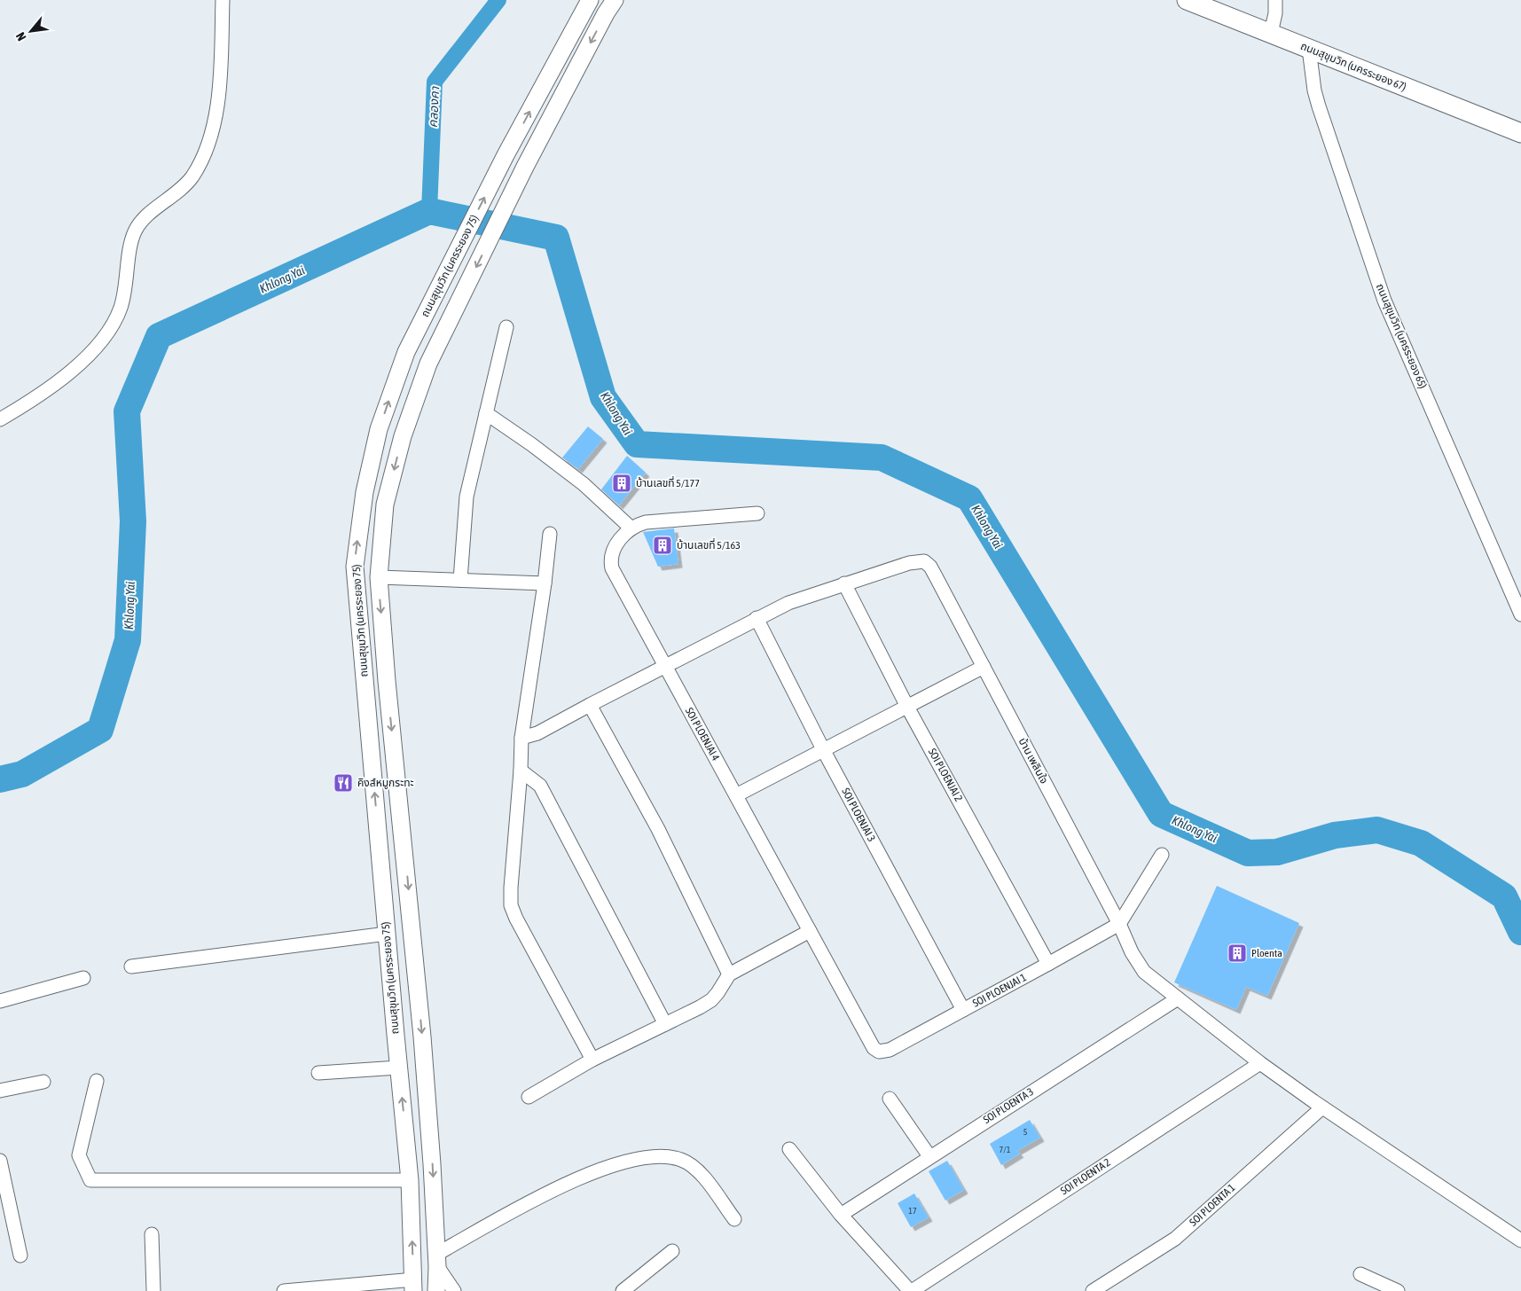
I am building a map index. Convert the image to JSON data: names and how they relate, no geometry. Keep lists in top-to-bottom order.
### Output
{
  "streets": {
    "main road": ["ถนนสุขุมวิท (นครระยอง 67)"],
    "street": [
      "ถนนสุขุมวิท (นครระยอง 75)",
      "ถนนสุขุมวิท (นครระยอง 65)",
      "SOI PLOENJAI 4",
      "บ้าน เพลินใจ",
      "SOI PLOENJAI 2",
      "SOI PLOENJAI 3",
      "SOI PLOENJAI 1",
      "SOI PLOENTA 3",
      "SOI PLOENTA 2",
      "SOI PLOENTA 1"
    ]
  },
  "crossings": [
    ["ถนนสุขุมวิท (นครระยอง 67)", "ถนนสุขุมวิท (นครระยอง 65)"],
    ["SOI PLOENJAI 4", "SOI PLOENJAI 1"],
    ["บ้าน เพลินใจ", "SOI PLOENJAI 2"],
    ["บ้าน เพลินใจ", "SOI PLOENJAI 1"],
    ["บ้าน เพลินใจ", "SOI PLOENTA 3"],
    ["บ้าน เพลินใจ", "SOI PLOENTA 2"],
    ["บ้าน เพลินใจ", "SOI PLOENTA 1"],
    ["SOI PLOENJAI 2", "SOI PLOENJAI 1"],
    ["SOI PLOENJAI 3", "SOI PLOENJAI 1"]
  ],
  "water": ["คลองคา", "Khlong Yai"],
  "places": {
    "building": ["บ้านเลขที่ 5/177", "บ้านเลขที่ 5/163", "Ploenta"],
    "restaurant": ["คิงส์หมูกระทะ"]
  },
  "house_numbers": ["5", "7/1", "17"],
  "north": "bottom left"
}
